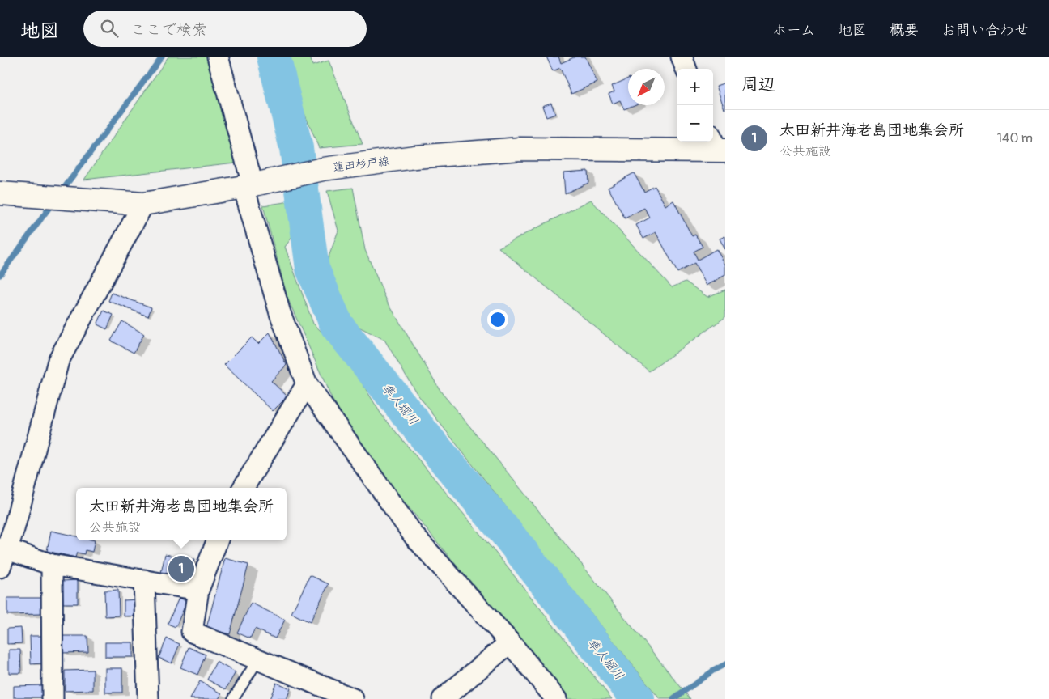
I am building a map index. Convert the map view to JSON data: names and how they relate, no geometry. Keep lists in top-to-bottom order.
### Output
{
  "streets": {
    "main road": ["蓮田杉戸線"]
  },
  "water": ["隼人堀川"],
  "north": "bottom left",
  "page": {
    "header": "地図",
    "search": "ここで検索",
    "nav": [
      "ホーム",
      "地図",
      "概要",
      "お問い合わせ"
    ],
    "heading": "周辺",
    "map_buttons": ["+", "−"],
    "list": [
      {
        "mark": "1",
        "name": "太田新井海老島団地集会所",
        "note": "公共施設",
        "value": "140 m"
      }
    ],
    "popup": ["太田新井海老島団地集会所", "公共施設"],
    "pins": "1"
  }
}
